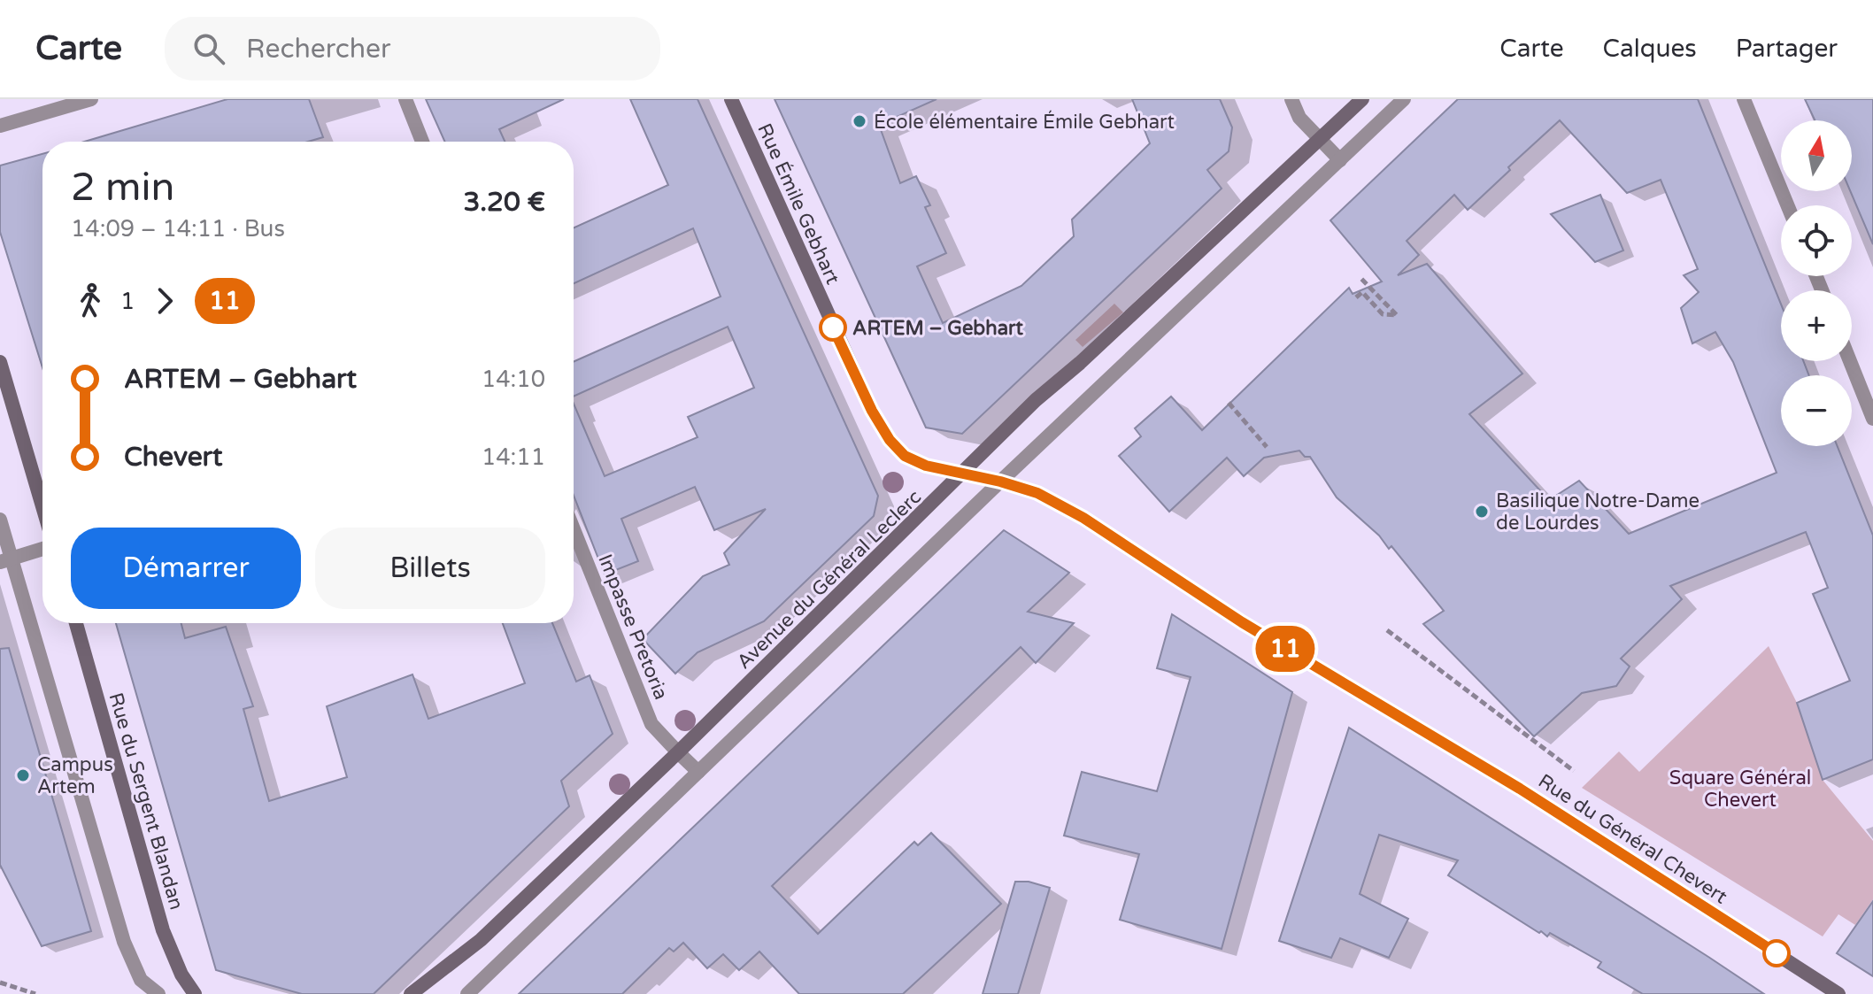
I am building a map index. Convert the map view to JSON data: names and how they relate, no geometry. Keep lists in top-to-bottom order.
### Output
{
  "streets": {
    "street": [
      "Rue Émile Gebhart",
      "Avenue du Général Leclerc",
      "Impasse Pretoria",
      "Rue du Sergent Blandan",
      "Rue du Général Chevert"
    ]
  },
  "crossings": [
    ["Rue Émile Gebhart", "Avenue du Général Leclerc"],
    ["Rue Émile Gebhart", "Rue du Général Chevert"],
    ["Avenue du Général Leclerc", "Impasse Pretoria"],
    ["Avenue du Général Leclerc", "Rue du Général Chevert"]
  ],
  "parks": ["Square Général Chevert"],
  "places": [
    "École élémentaire Émile Gebhart",
    "ARTEM – Gebhart",
    "Basilique Notre-Dame de Lourdes",
    "Campus Artem"
  ],
  "lines": ["bus line 11"],
  "north": "top",
  "page": {
    "header": "Carte",
    "search": "Rechercher",
    "nav": ["Carte", "Calques", "Partager"],
    "on_map": "11",
    "map_buttons": ["+", "−"],
    "heading": ["2 min", "14:09 – 14:11 · Bus", "3.20 €"],
    "legs": ["1", "11"],
    "list": [
      {
        "name": "ARTEM – Gebhart",
        "value": "14:10"
      },
      {
        "name": "Chevert",
        "value": "14:11"
      }
    ],
    "buttons": ["Démarrer", "Billets"]
  }
}
